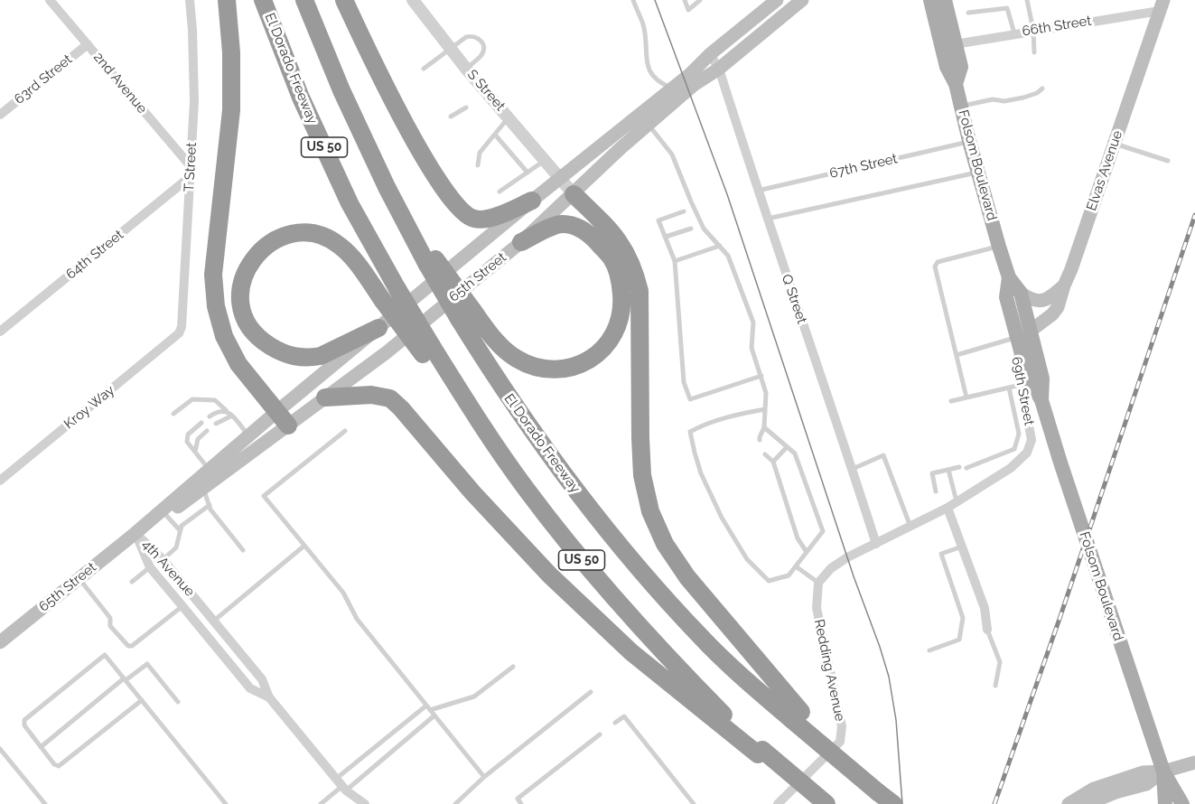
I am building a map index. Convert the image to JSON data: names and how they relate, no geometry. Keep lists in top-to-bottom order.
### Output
{
  "streets": {
    "highway": ["El Dorado Freeway", "US 50"],
    "main road": ["Folsom Boulevard", "Elvas Avenue", "65th Street"],
    "street": [
      "66th Street",
      "63rd Street",
      "2nd Avenue",
      "S Street",
      "T Street",
      "64th Street",
      "Q Street",
      "69th Street",
      "Kroy Way",
      "4th Avenue",
      "Redding Avenue"
    ],
    "lane": ["67th Street"]
  },
  "crossings": [
    ["66th Street", "Folsom Boulevard"],
    ["66th Street", "Elvas Avenue"],
    ["63rd Street", "2nd Avenue"],
    ["2nd Avenue", "T Street"],
    ["S Street", "65th Street"],
    ["Folsom Boulevard", "67th Street"],
    ["Folsom Boulevard", "Elvas Avenue"],
    ["Folsom Boulevard", "69th Street"],
    ["67th Street", "Q Street"],
    ["T Street", "64th Street"],
    ["T Street", "Kroy Way"],
    ["65th Street", "Q Street"],
    ["65th Street", "4th Avenue"],
    ["Q Street", "69th Street"]
  ]
}
